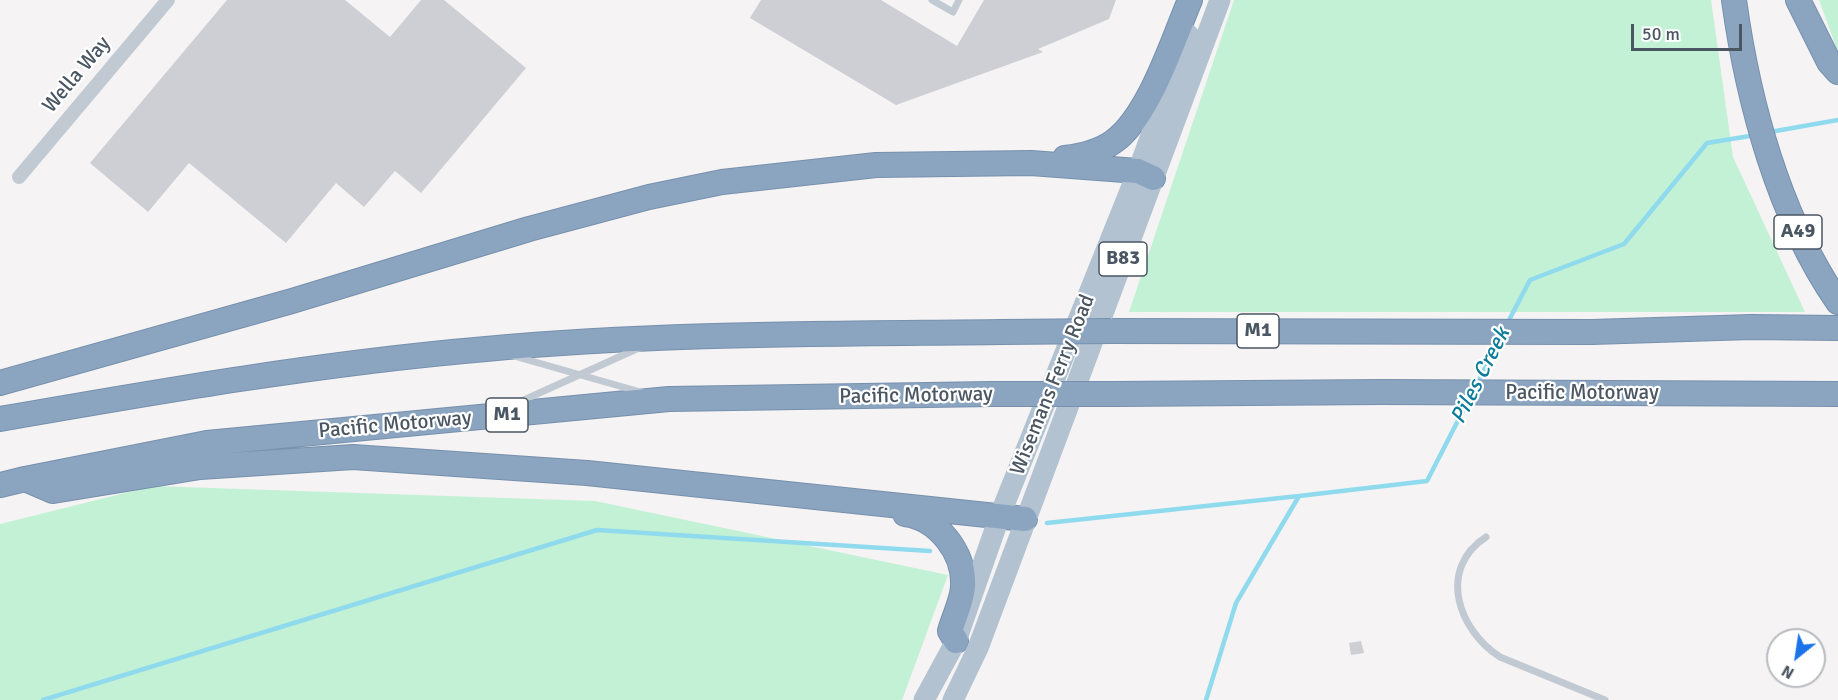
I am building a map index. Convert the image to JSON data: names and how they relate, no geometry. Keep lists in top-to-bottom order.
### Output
{
  "streets": {
    "highway": ["A49", "M1", "Pacific Motorway"],
    "main road": ["B83", "Wisemans Ferry Road"],
    "street": ["Wella Way"]
  },
  "water": ["Piles Creek"],
  "scale_bar": "50 m",
  "north": "bottom left"
}
